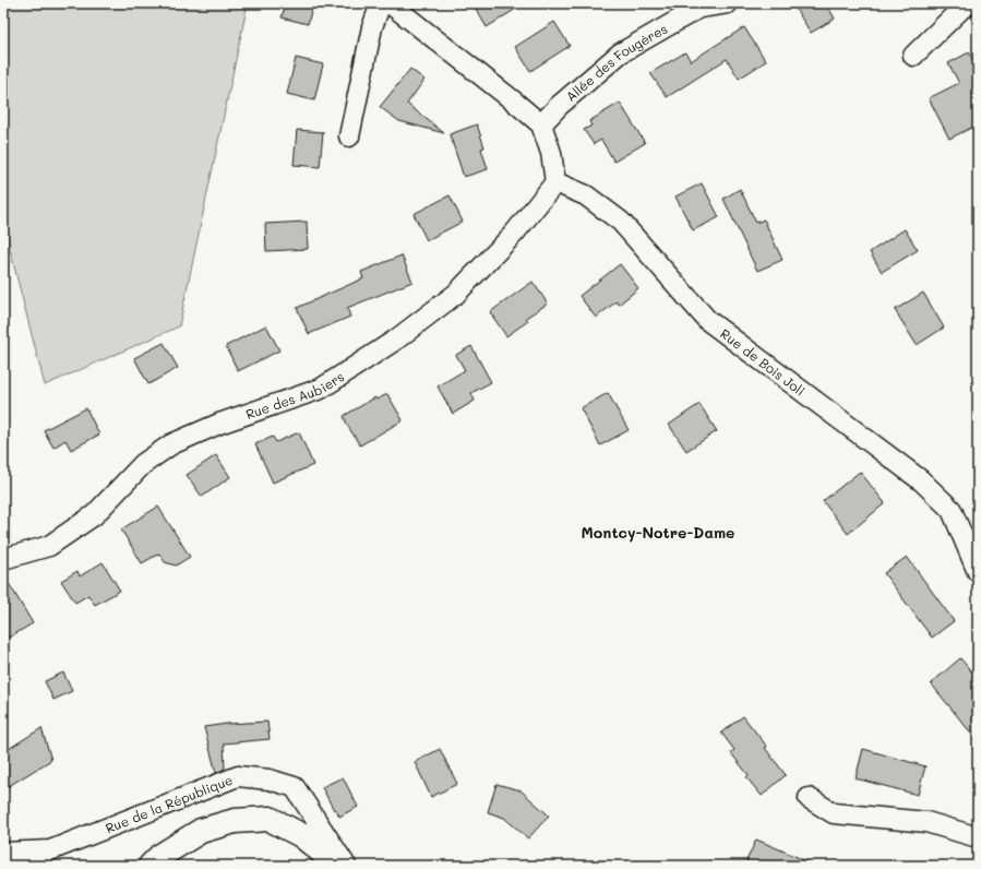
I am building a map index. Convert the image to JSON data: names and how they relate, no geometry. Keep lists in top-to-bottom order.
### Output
{
  "streets": {
    "street": [
      "Allée des Fougères",
      "Rue de Bois Joli",
      "Rue des Aubiers",
      "Rue de la République"
    ]
  },
  "crossings": [
    ["Rue de Bois Joli", "Rue des Aubiers"]
  ],
  "districts": ["Montcy-Notre-Dame"]
}
